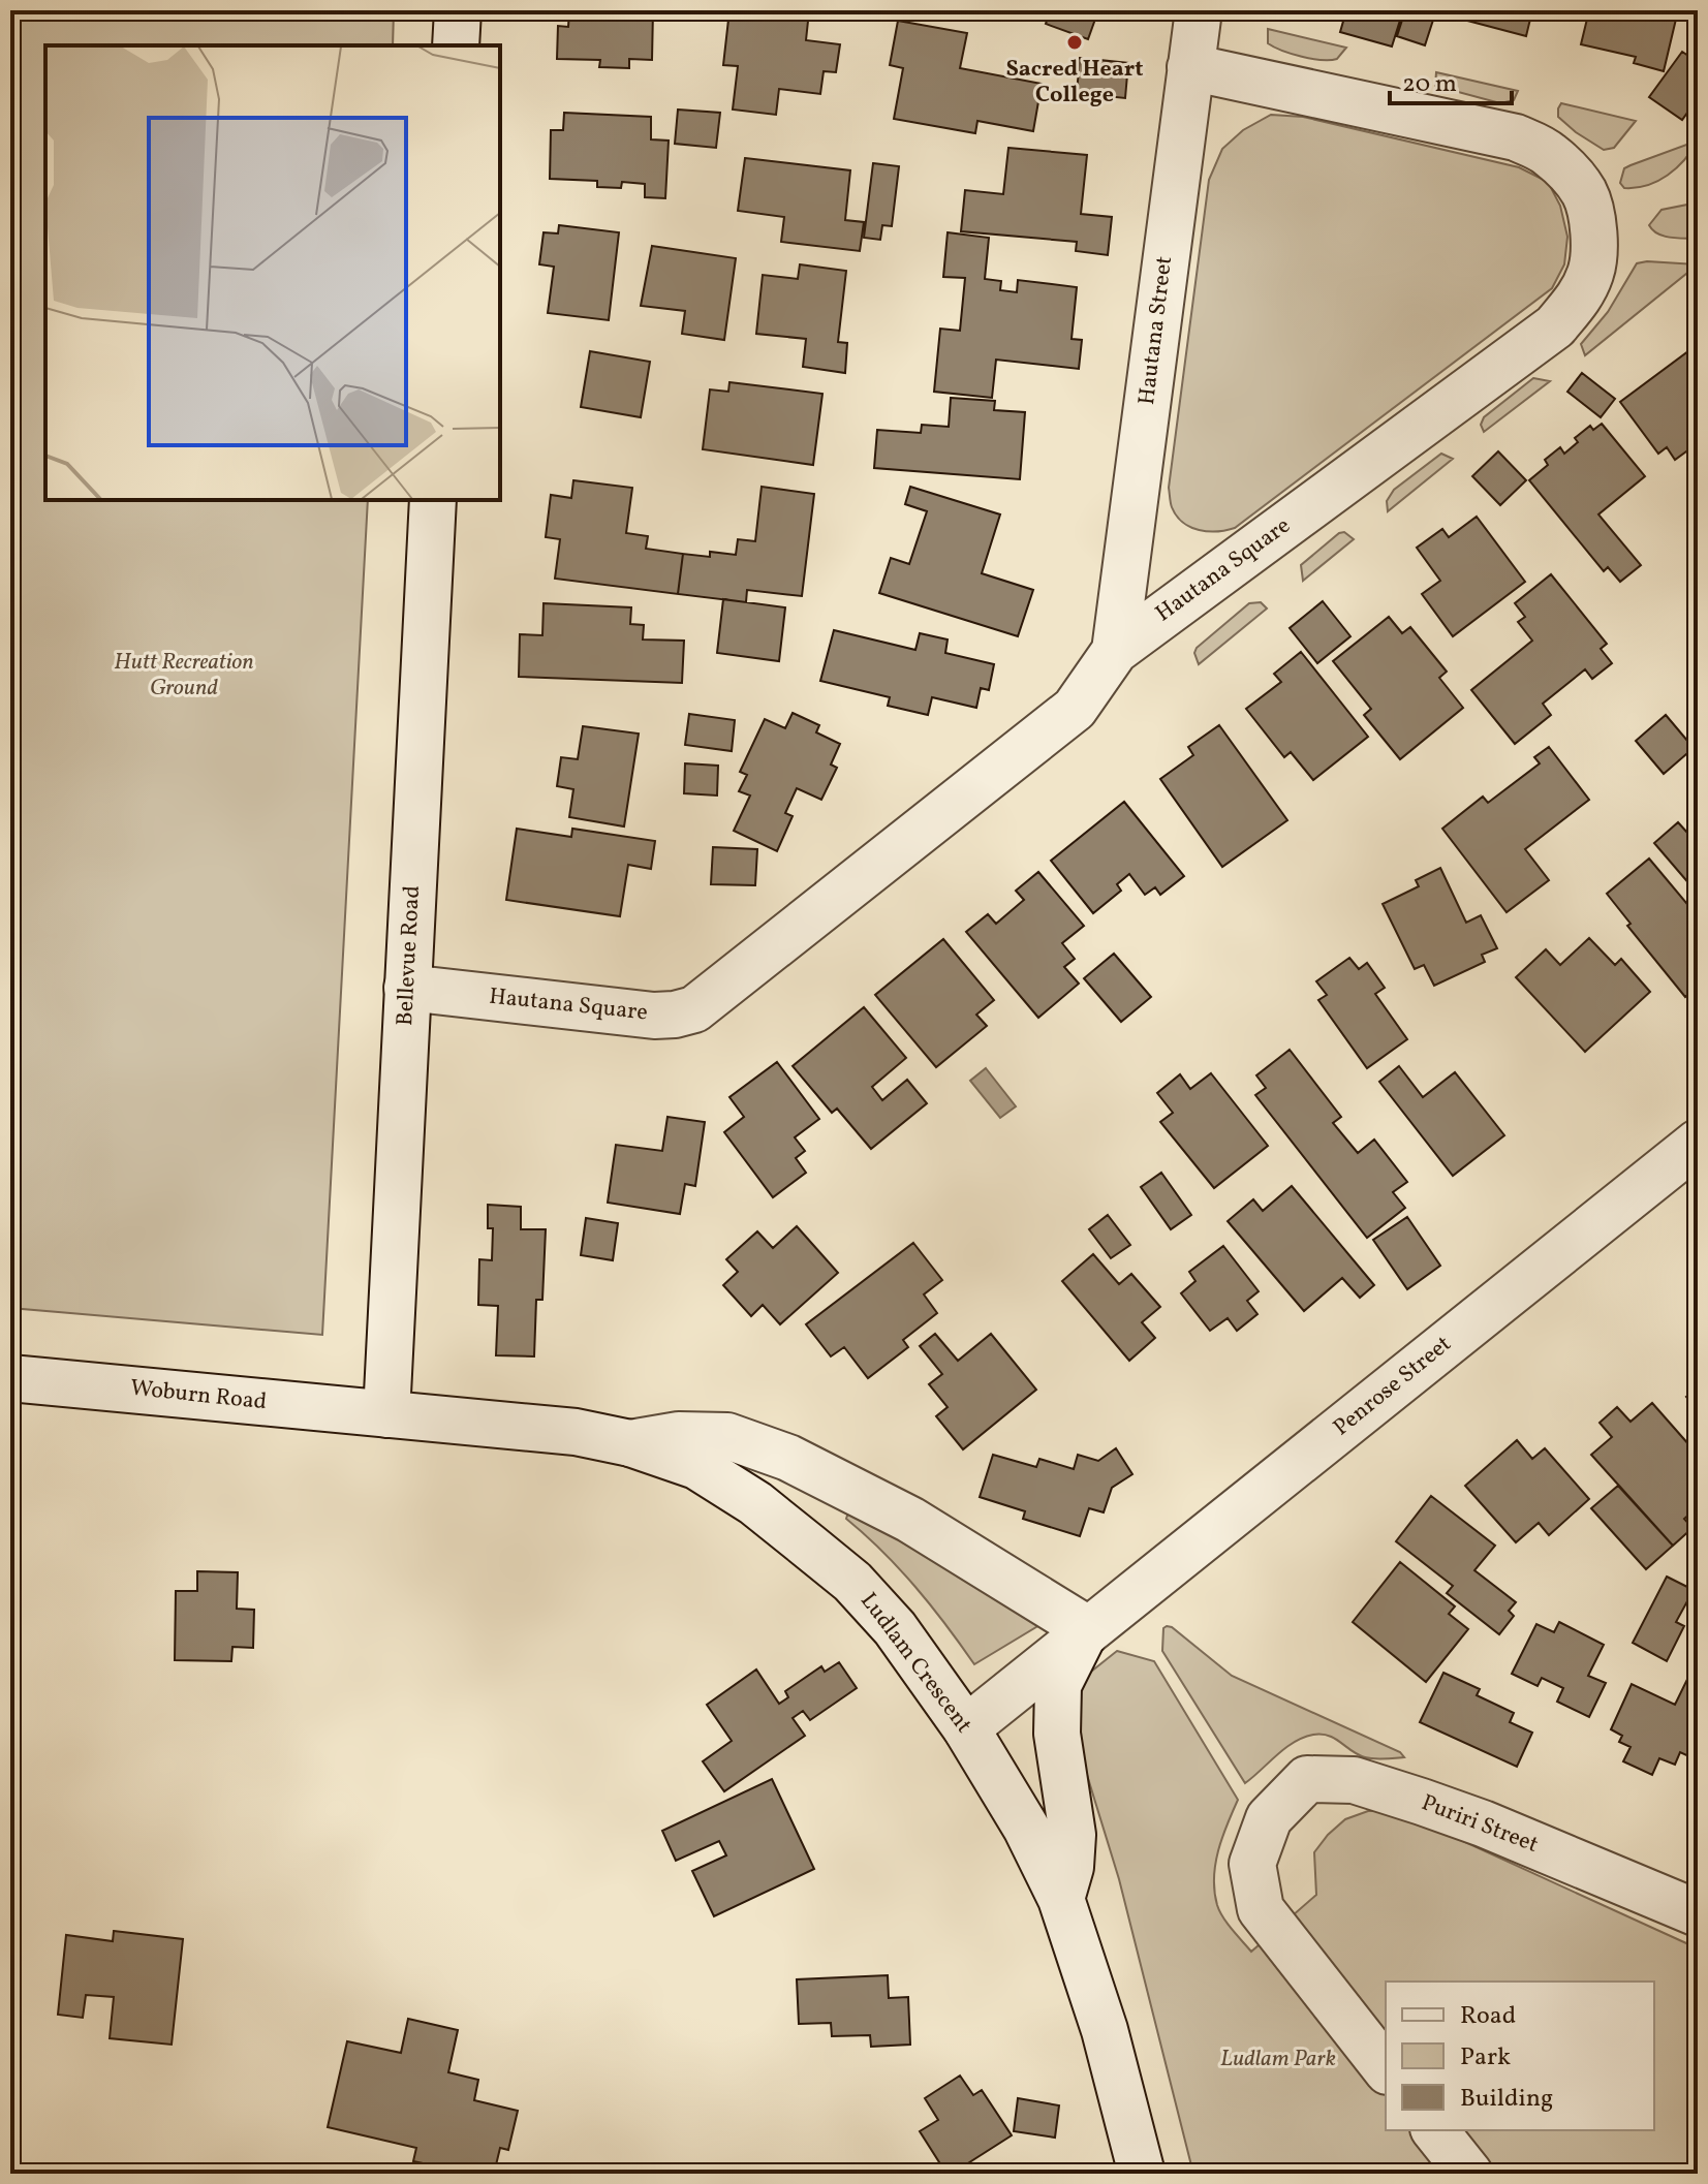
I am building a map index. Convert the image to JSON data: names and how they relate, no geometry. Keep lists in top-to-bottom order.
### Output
{
  "streets": {
    "street": [
      "Hautana Street",
      "Hautana Square",
      "Bellevue Road",
      "Penrose Street",
      "Woburn Road",
      "Ludlam Crescent",
      "Puriri Street"
    ]
  },
  "crossings": [
    ["Hautana Street", "Hautana Square"],
    ["Hautana Square", "Bellevue Road"],
    ["Bellevue Road", "Woburn Road"],
    ["Bellevue Road", "Ludlam Crescent"],
    ["Penrose Street", "Ludlam Crescent"],
    ["Woburn Road", "Ludlam Crescent"]
  ],
  "parks": ["Hutt Recreation Ground", "Ludlam Park"],
  "places": ["Sacred Heart College"],
  "legend": ["Road", "Park", "Building"],
  "scale_bar": "20 m"
}
